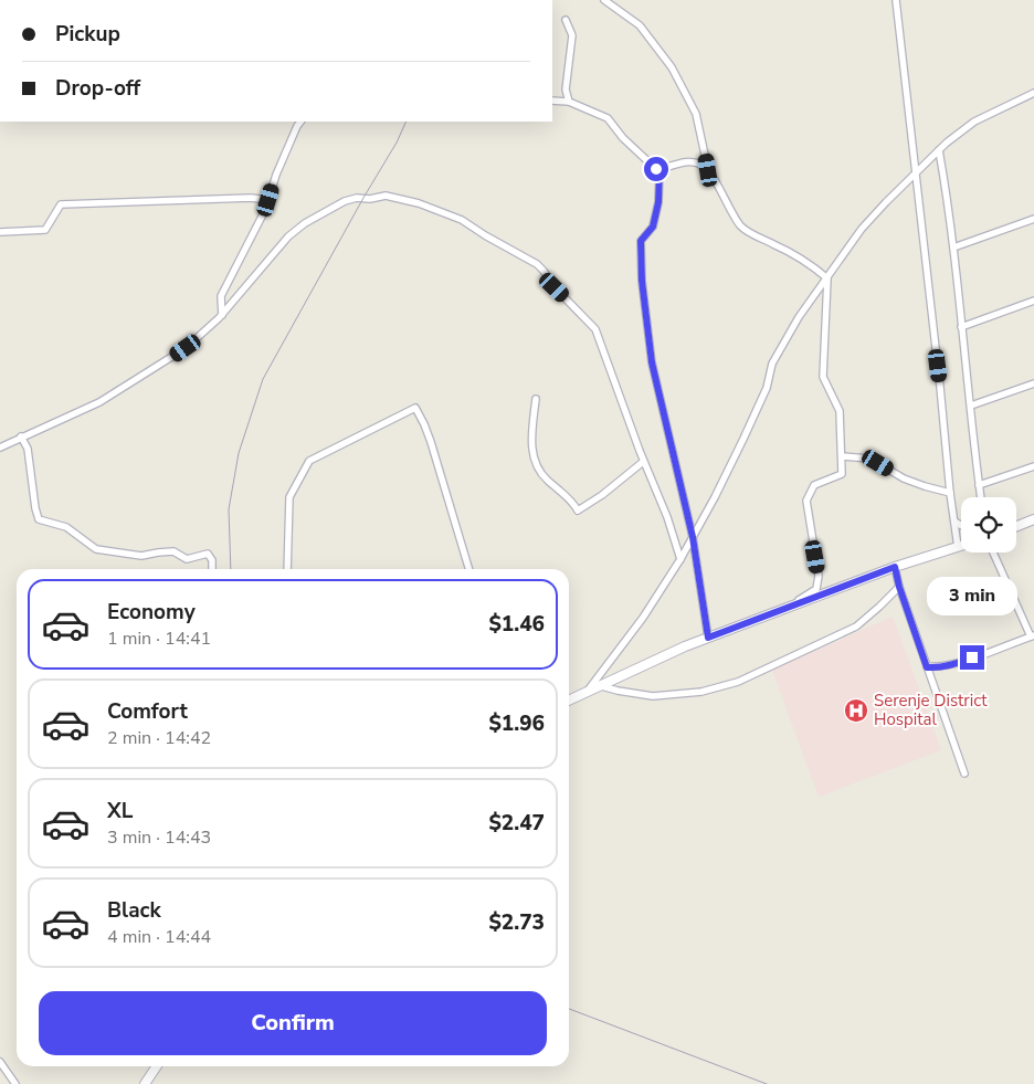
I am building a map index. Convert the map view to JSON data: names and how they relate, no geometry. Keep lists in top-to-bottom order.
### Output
{
  "places": {
    "hospital": ["Serenje District Hospital"]
  },
  "page": {
    "banner": ["Pickup", "Drop-off"],
    "bubble": "3 min",
    "list": [
      {
        "name": "Economy",
        "note": "1 min · 14:41",
        "value": "$1.46"
      },
      {
        "name": "Comfort",
        "note": "2 min · 14:42",
        "value": "$1.96"
      },
      {
        "name": "XL",
        "note": "3 min · 14:43",
        "value": "$2.47"
      },
      {
        "name": "Black",
        "note": "4 min · 14:44",
        "value": "$2.73"
      }
    ],
    "buttons": "Confirm"
  }
}
